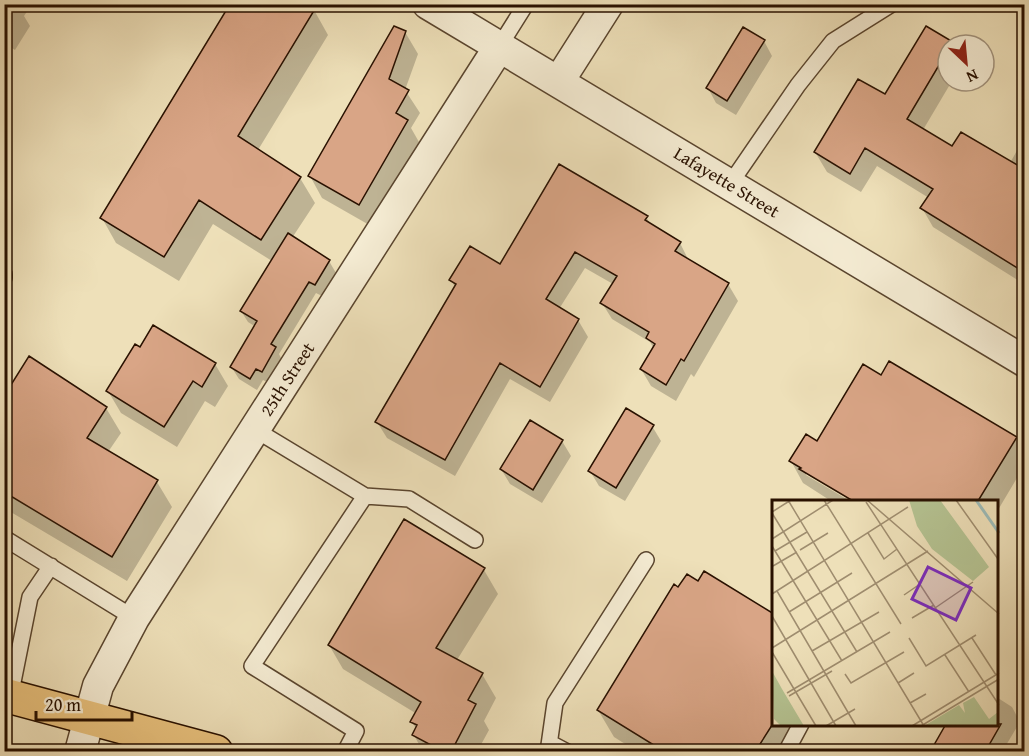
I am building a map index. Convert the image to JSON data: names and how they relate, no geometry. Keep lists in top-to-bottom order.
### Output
{
  "streets": {
    "street": ["Lafayette Street", "25th Street"]
  },
  "crossings": [
    ["Lafayette Street", "25th Street"]
  ],
  "scale_bar": "20 m",
  "north": "bottom right"
}
